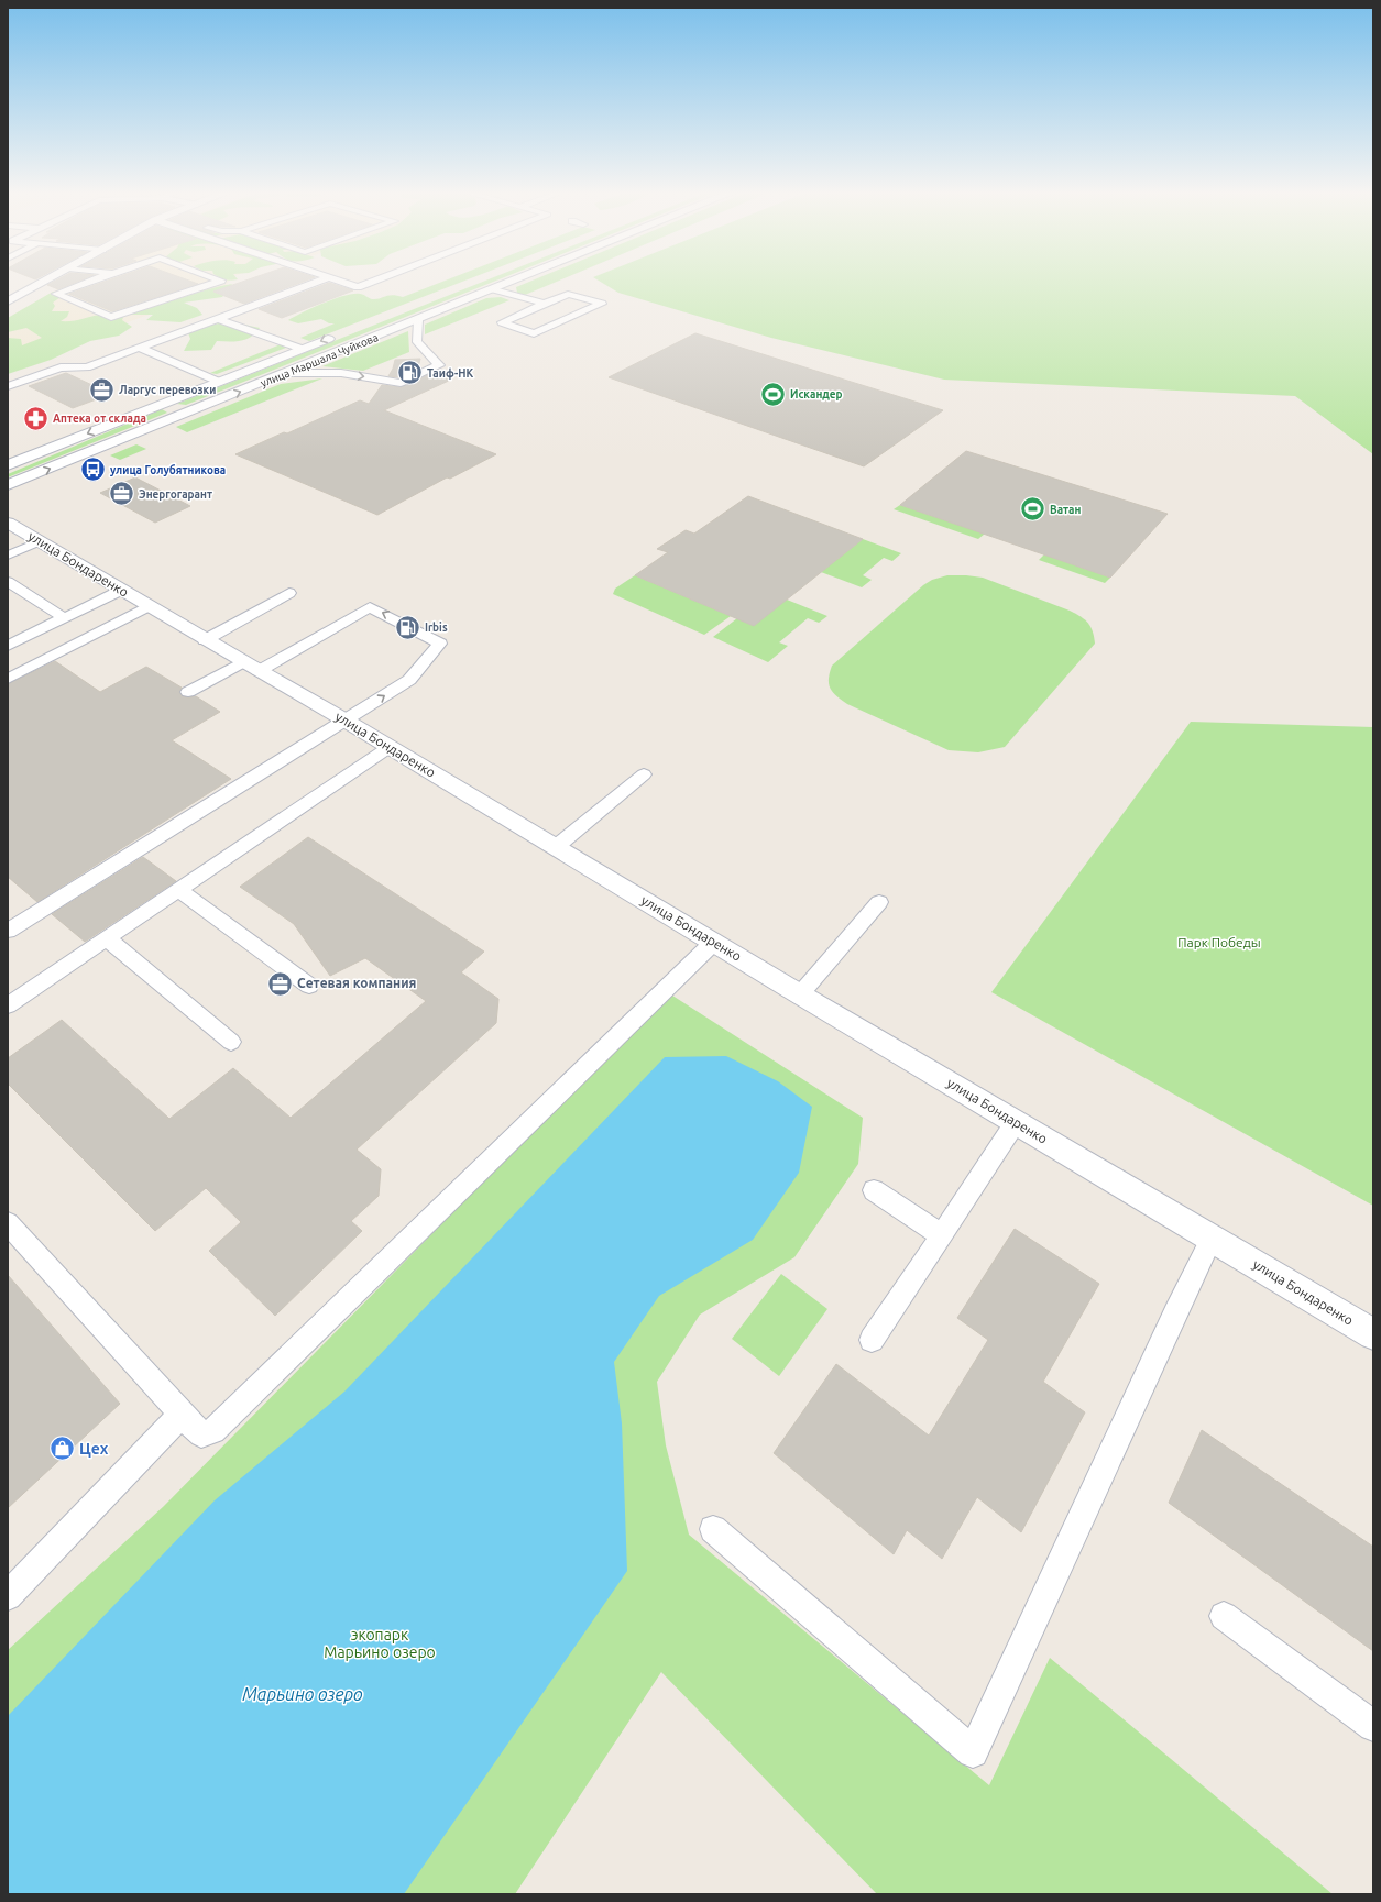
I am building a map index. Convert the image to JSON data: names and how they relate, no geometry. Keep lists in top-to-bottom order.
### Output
{
  "streets": {
    "street": ["улица Маршала Чуйкова", "улица Бондаренко"]
  },
  "water": ["Марьино озеро"],
  "parks": ["Парк Победы", "экопарк Марьино озеро"],
  "places": {
    "fuel station": ["Таиф-НК", "Irbis"],
    "office": ["Ларгус перевозки", "Энергогарант", "Сетевая компания"],
    "sports": ["Искандер", "Ватан"],
    "pharmacy": ["Аптека от склада"],
    "bus stop": ["улица Голубятникова"],
    "shop": ["Цех"]
  }
}
